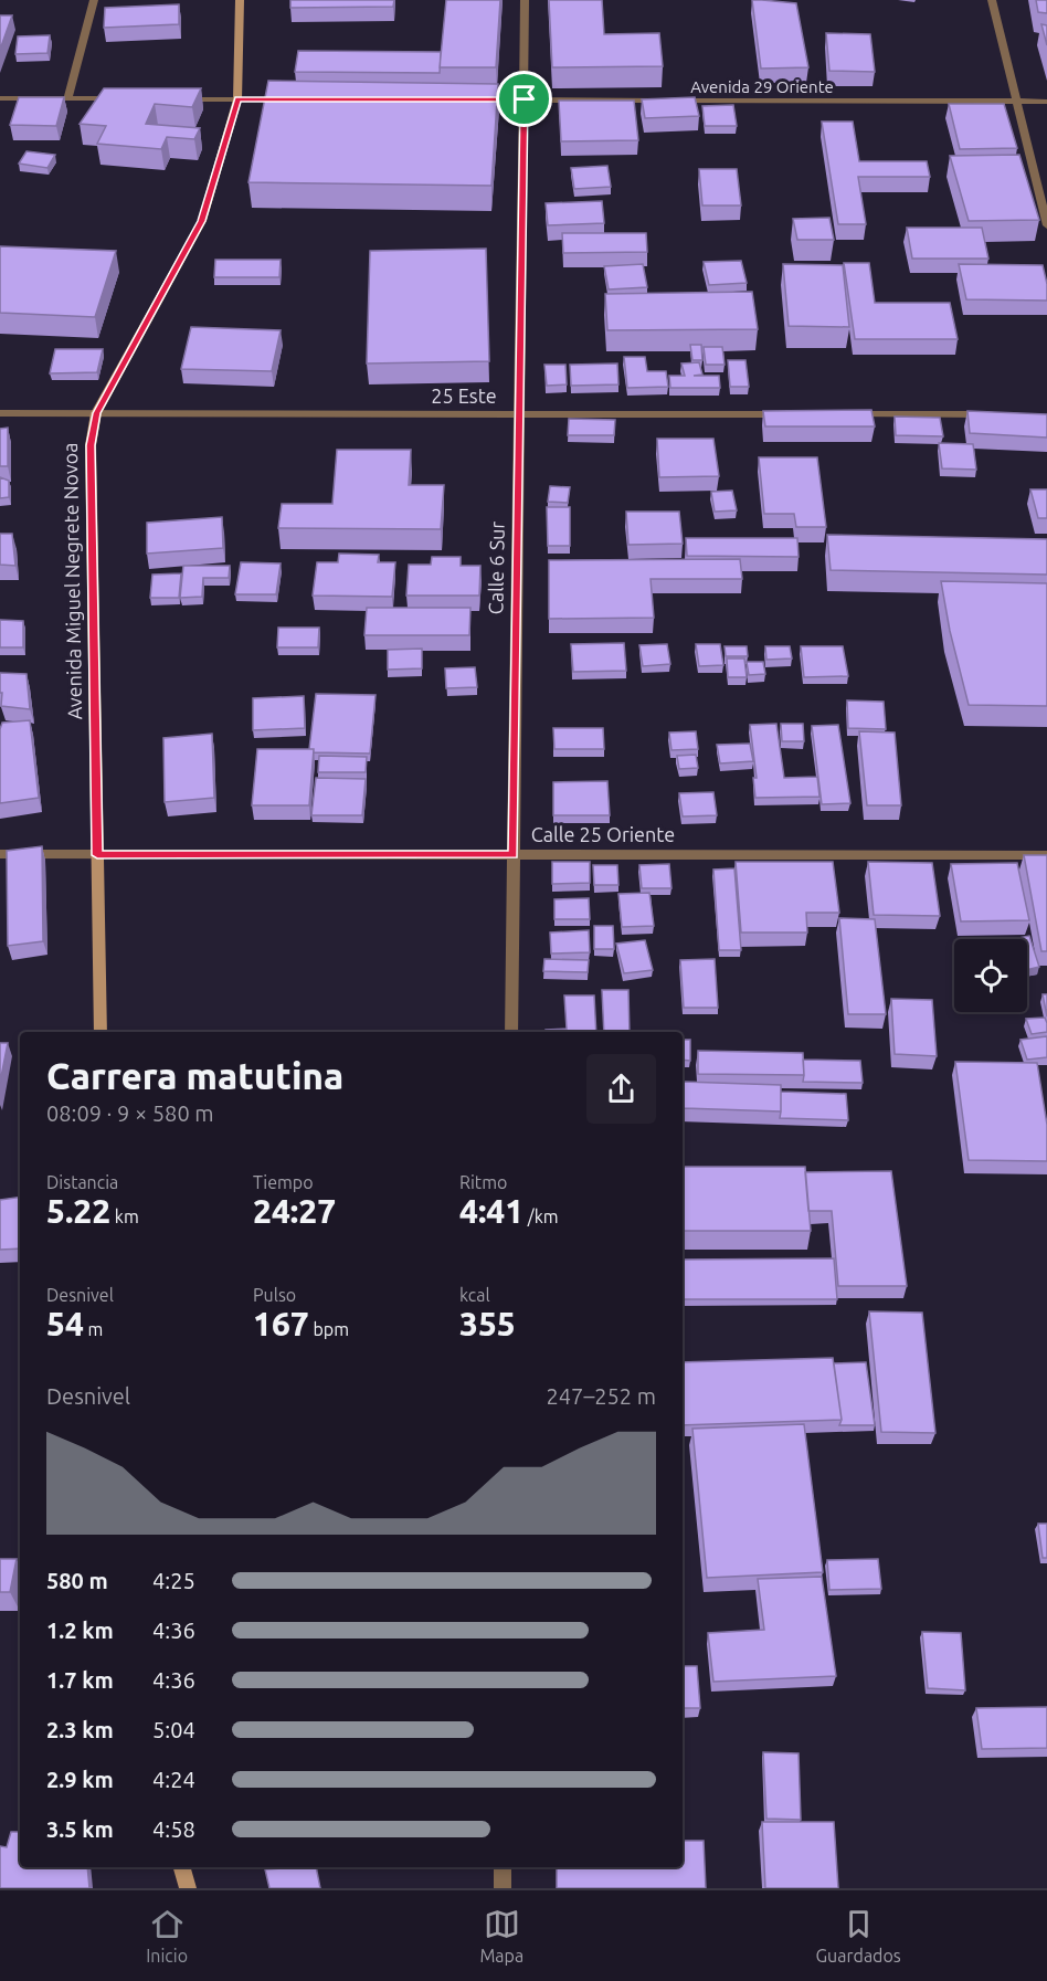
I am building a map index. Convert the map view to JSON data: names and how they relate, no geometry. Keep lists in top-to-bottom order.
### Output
{
  "streets": {
    "main road": ["Avenida Miguel Negrete Novoa"],
    "street": [
      "Avenida 29 Oriente",
      "25 Este",
      "Calle 6 Sur",
      "Calle 25 Oriente"
    ]
  },
  "crossings": [
    ["Avenida 29 Oriente", "Calle 6 Sur"],
    ["25 Este", "Calle 6 Sur"],
    ["25 Este", "Avenida Miguel Negrete Novoa"],
    ["Calle 6 Sur", "Calle 25 Oriente"],
    ["Avenida Miguel Negrete Novoa", "Calle 25 Oriente"]
  ],
  "page": {
    "heading": ["Carrera matutina", "08:09 · 9 × 580 m"],
    "stats": [
      ["Distancia", "5.22 km"],
      ["Tiempo", "24:27"],
      ["Ritmo", "4:41 /km"],
      ["Desnivel", "54 m"],
      ["Pulso", "167 bpm"],
      ["kcal", "355"]
    ],
    "chart": ["Desnivel", "247–252 m"],
    "list": [
      {
        "name": "580 m",
        "note": "4:25"
      },
      {
        "name": "1.2 km",
        "note": "4:36"
      },
      {
        "name": "1.7 km",
        "note": "4:36"
      },
      {
        "name": "2.3 km",
        "note": "5:04"
      },
      {
        "name": "2.9 km",
        "note": "4:24"
      },
      {
        "name": "3.5 km",
        "note": "4:58"
      }
    ],
    "tabs": ["Inicio", "Mapa", "Guardados"]
  }
}
